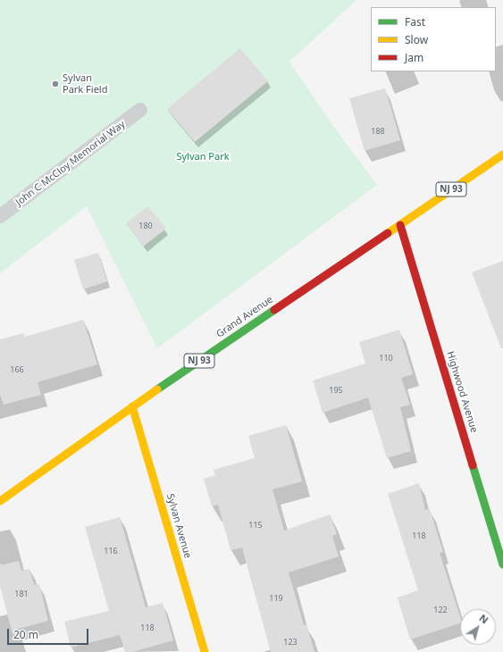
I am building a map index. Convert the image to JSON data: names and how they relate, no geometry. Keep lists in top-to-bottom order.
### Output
{
  "streets": {
    "main road": [
      "NJ 93",
      "Grand Avenue",
      "Highwood Avenue",
      "Sylvan Avenue"
    ],
    "lane": ["John C McCloy Memorial Way"]
  },
  "crossings": [
    ["Grand Avenue", "Highwood Avenue"],
    ["Grand Avenue", "Sylvan Avenue"]
  ],
  "parks": ["Sylvan Park"],
  "places": ["Sylvan Park Field"],
  "house_numbers": [
    "188",
    "180",
    "110",
    "166",
    "195",
    "115",
    "118",
    "116",
    "181",
    "119",
    "122",
    "118",
    "123"
  ],
  "legend": ["Fast", "Slow", "Jam"],
  "scale_bar": "20 m",
  "north": "top right"
}
